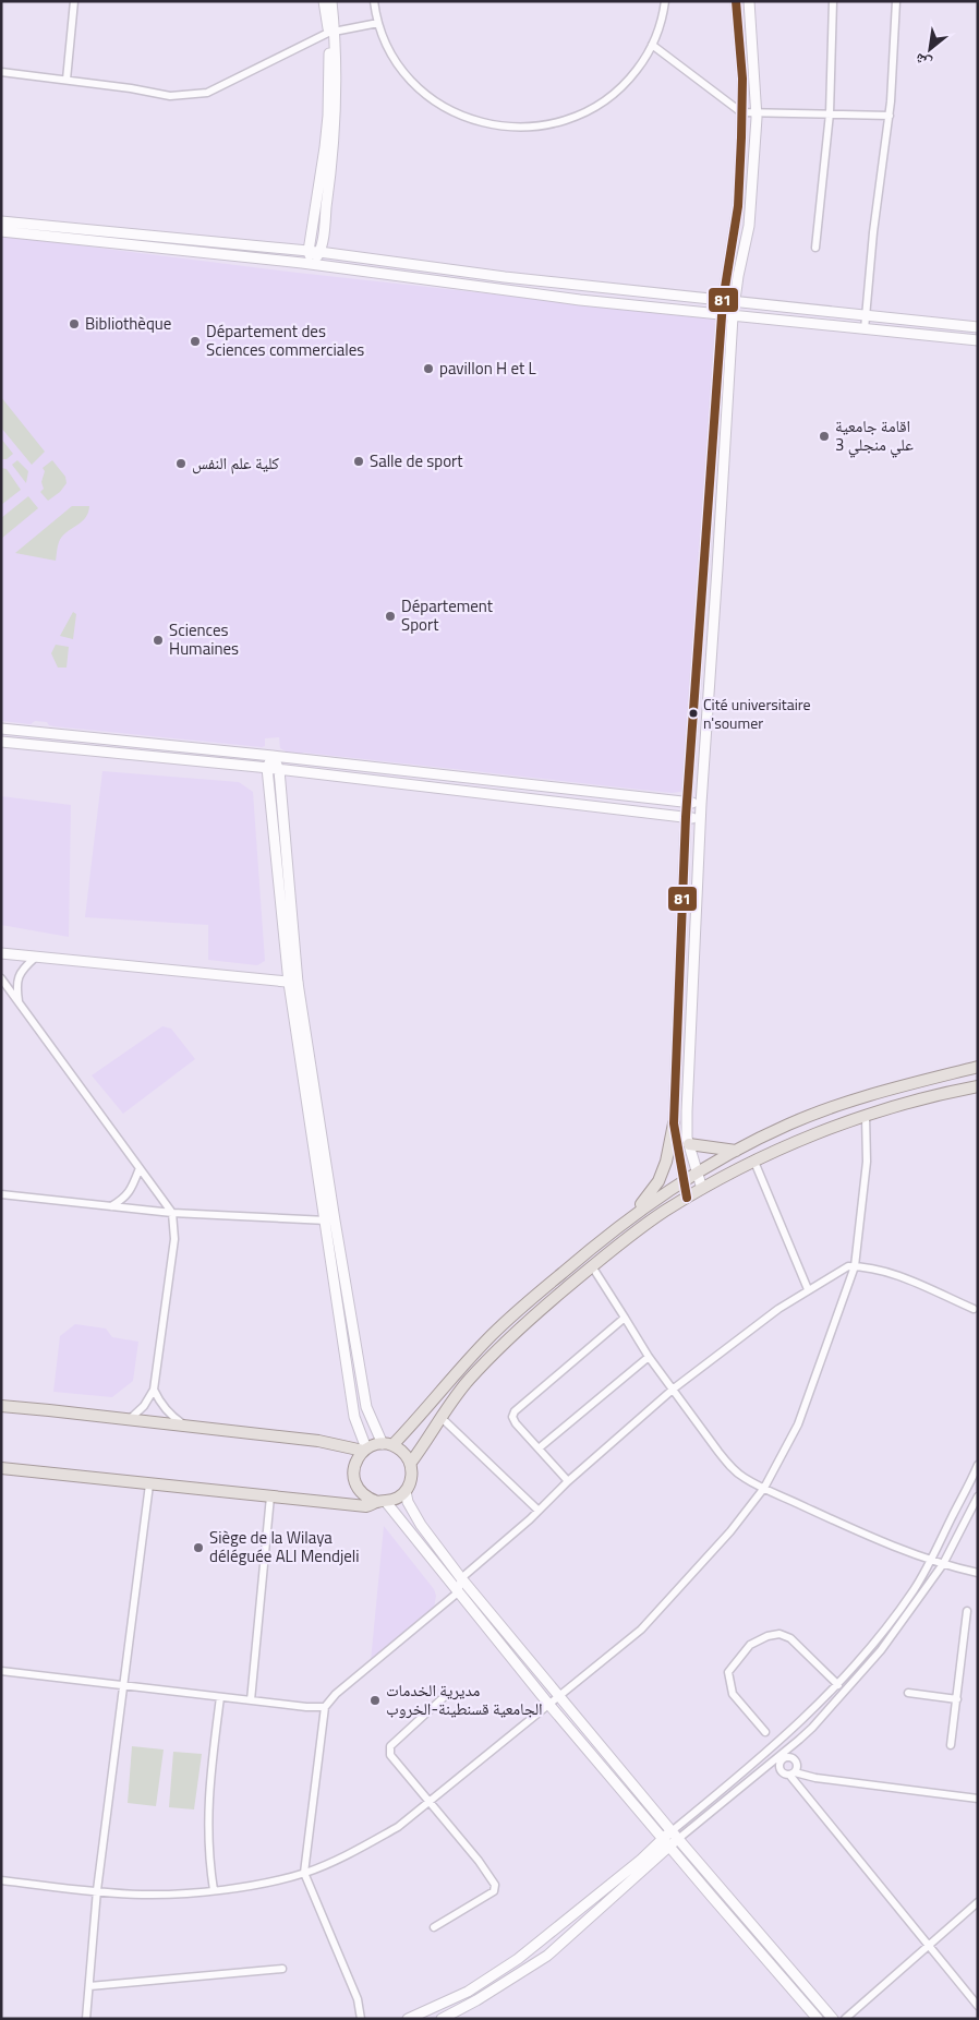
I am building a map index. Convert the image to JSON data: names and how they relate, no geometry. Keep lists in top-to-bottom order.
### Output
{
  "places": [
    "Bibliothèque",
    "Département des Sciences commerciales",
    "pavillon H et L",
    "اقامة جامعية علي منجلي 3",
    "Salle de sport",
    "كلية علم النفس",
    "Département Sport",
    "Sciences Humaines",
    "Cité universitaire n'soumer",
    "Siège de la Wilaya déléguée ALI Mendjeli",
    "مديرية الخدمات الجامعية قسنطينة-الخروب"
  ],
  "lines": ["transit line 81"],
  "north": "bottom left"
}
